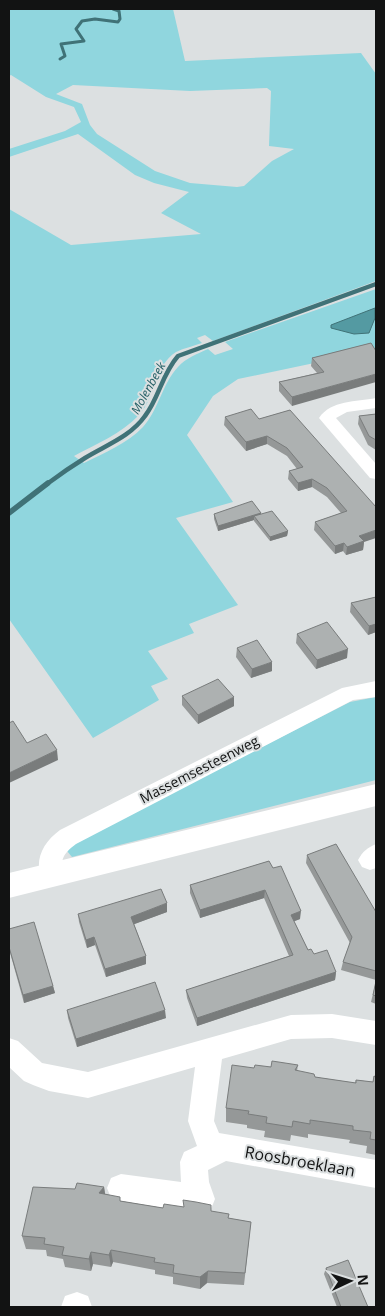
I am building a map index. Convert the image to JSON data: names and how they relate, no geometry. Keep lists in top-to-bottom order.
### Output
{
  "streets": {
    "street": ["Massemsesteenweg", "Roosbroeklaan"]
  },
  "water": ["Molenbeek"],
  "north": "right"
}
